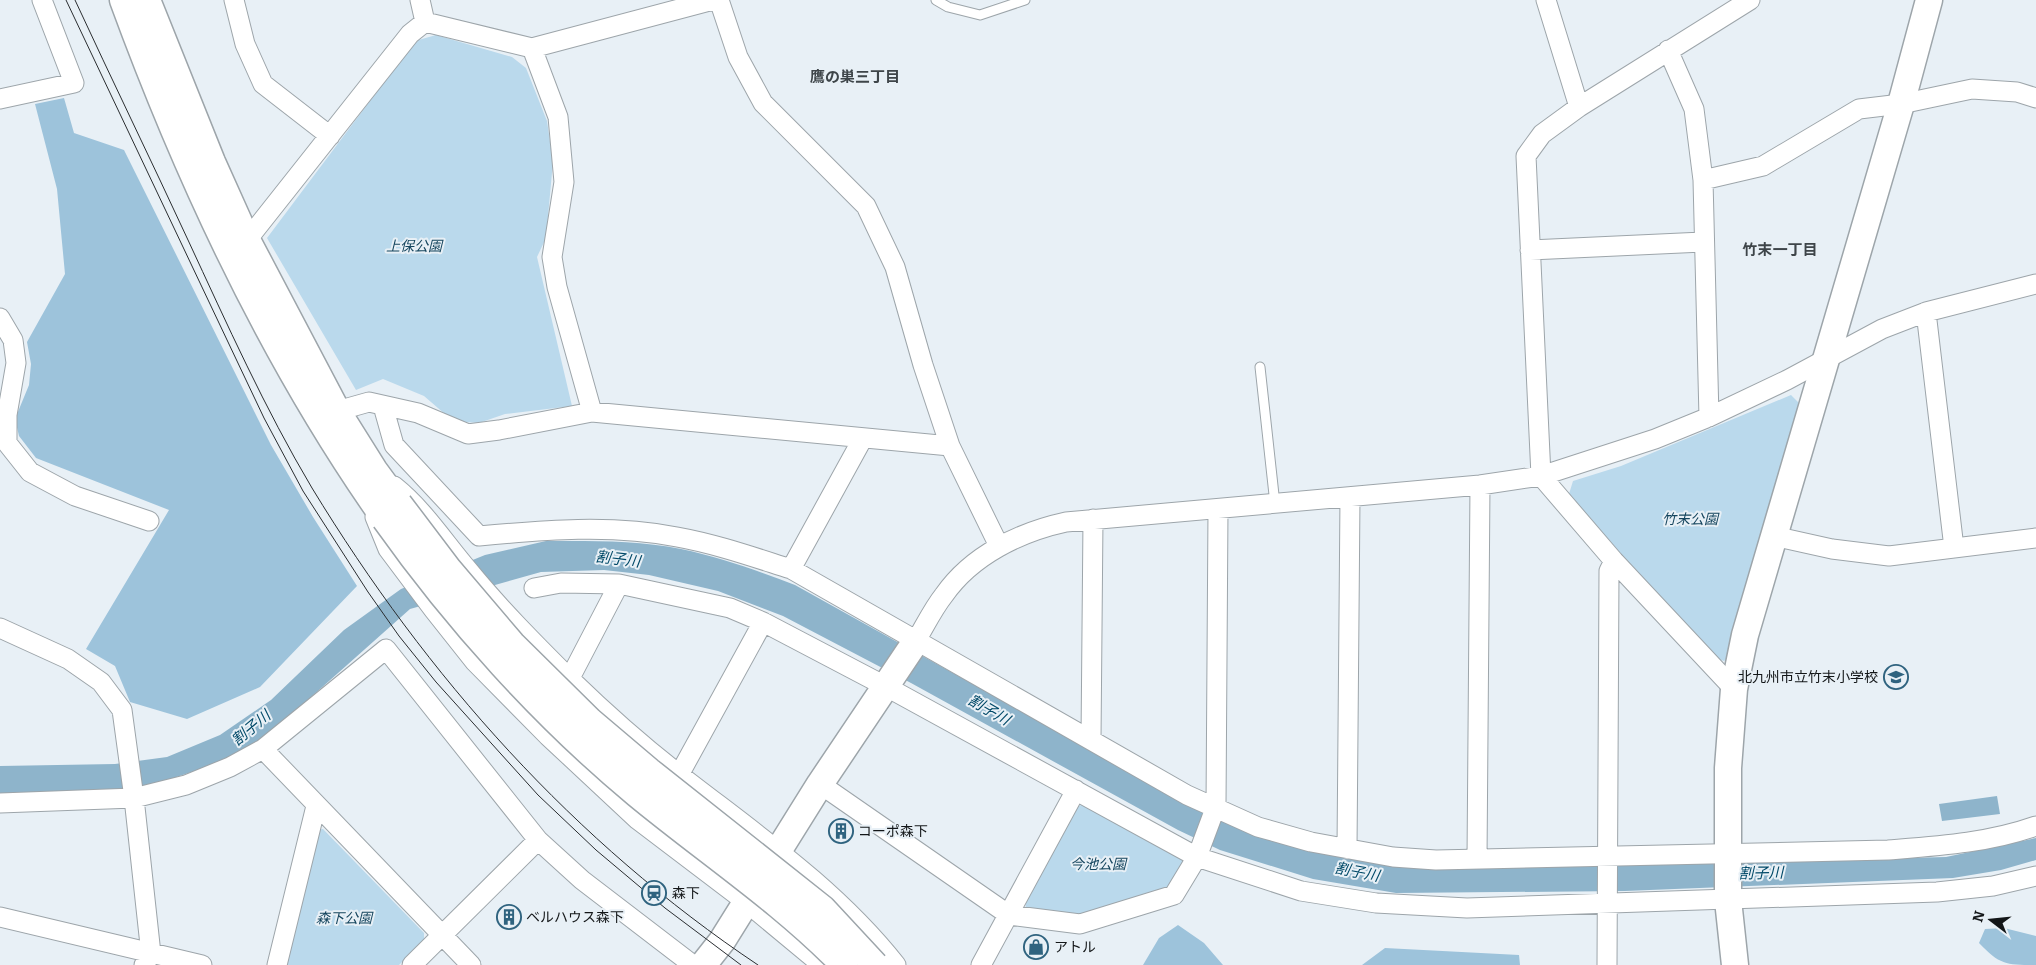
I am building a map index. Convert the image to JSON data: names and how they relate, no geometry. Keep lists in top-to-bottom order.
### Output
{
  "districts": ["鷹の巣三丁目", "竹末一丁目"],
  "water": ["割子川"],
  "parks": [
    "上保公園",
    "竹末公園",
    "今池公園",
    "森下公園"
  ],
  "places": {
    "school or university": ["北九州市立竹末小学校"],
    "building": ["コーポ森下", "ベルハウス森下"],
    "station": ["森下"],
    "shop": ["アトル"]
  },
  "north": "left"
}
